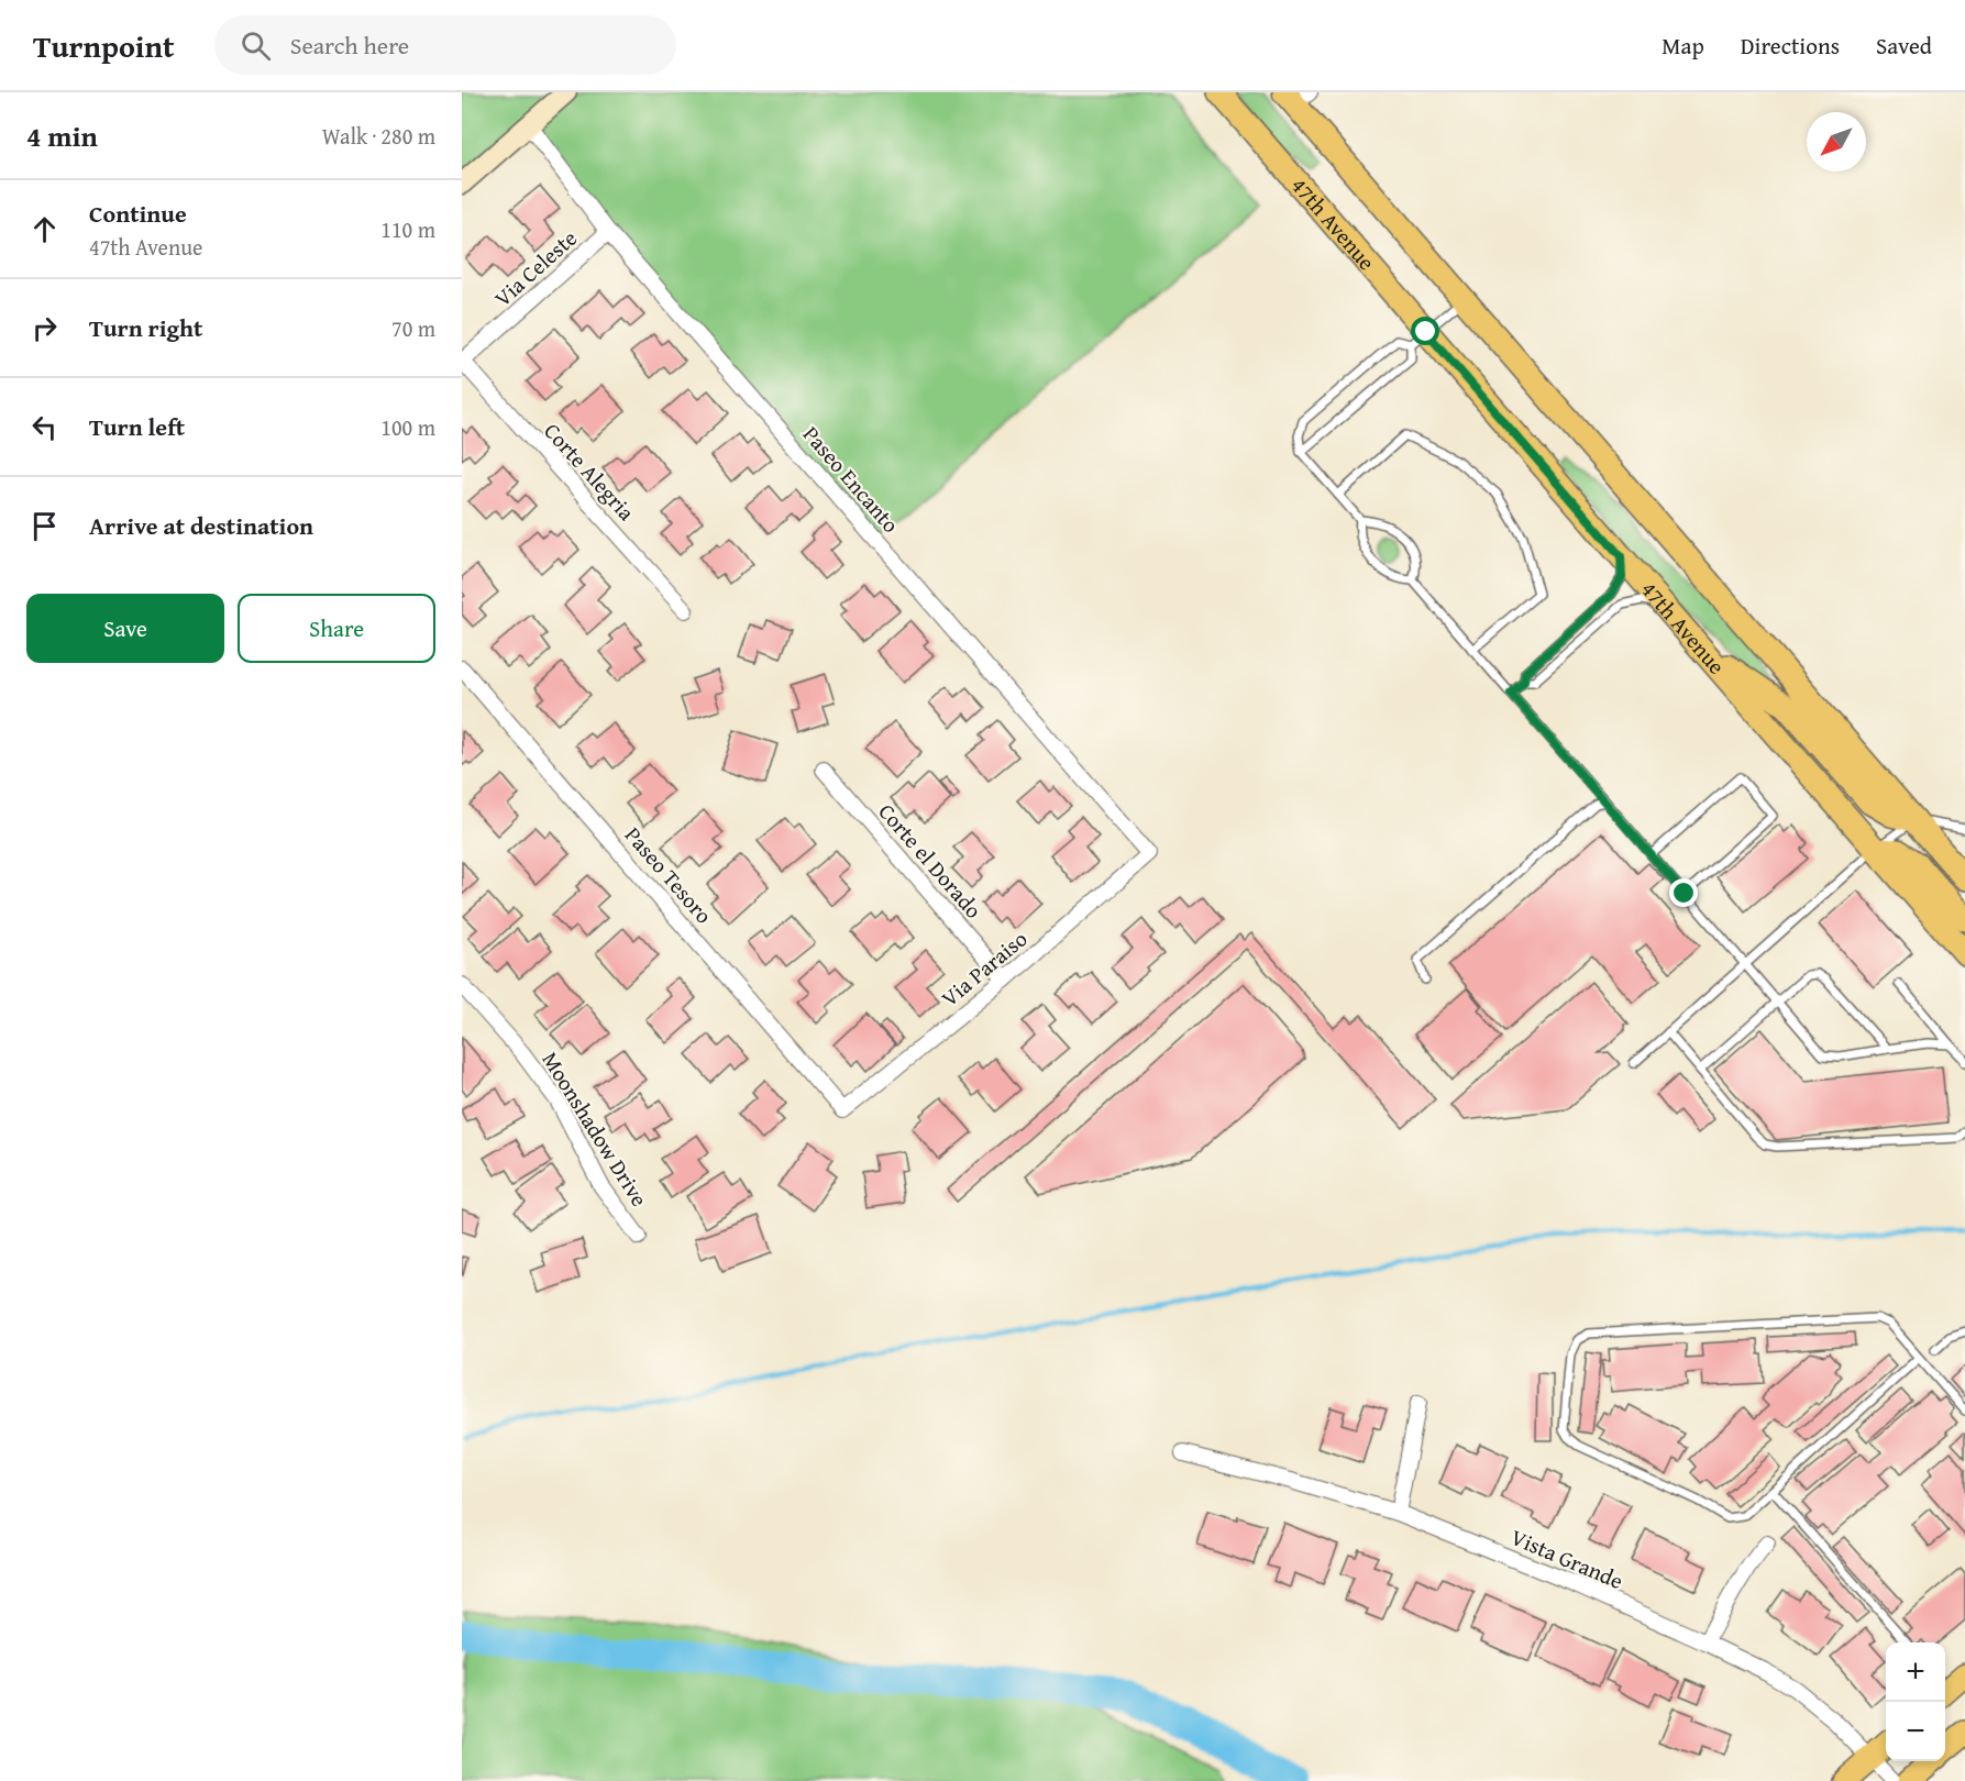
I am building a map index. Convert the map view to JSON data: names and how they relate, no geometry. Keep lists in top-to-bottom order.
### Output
{
  "streets": {
    "main road": ["47th Avenue"],
    "street": [
      "Via Celeste",
      "Corte Alegria",
      "Paseo Encanto",
      "Corte el Dorado",
      "Paseo Tesoro",
      "Via Paraiso",
      "Moonshadow Drive",
      "Vista Grande"
    ]
  },
  "crossings": [
    ["Via Celeste", "Corte Alegria"],
    ["Via Celeste", "Paseo Encanto"],
    ["Paseo Encanto", "Via Paraiso"],
    ["Corte el Dorado", "Via Paraiso"],
    ["Paseo Tesoro", "Via Paraiso"]
  ],
  "north": "bottom left",
  "page": {
    "header": "Turnpoint",
    "search": "Search here",
    "nav": ["Map", "Directions", "Saved"],
    "heading": ["4 min", "Walk · 280 m"],
    "list": [
      ["Continue", "47th Avenue", "110 m"],
      ["Turn right", "70 m"],
      ["Turn left", "100 m"],
      "Arrive at destination"
    ],
    "buttons": ["Save", "Share"],
    "map_buttons": ["+", "−"]
  }
}
